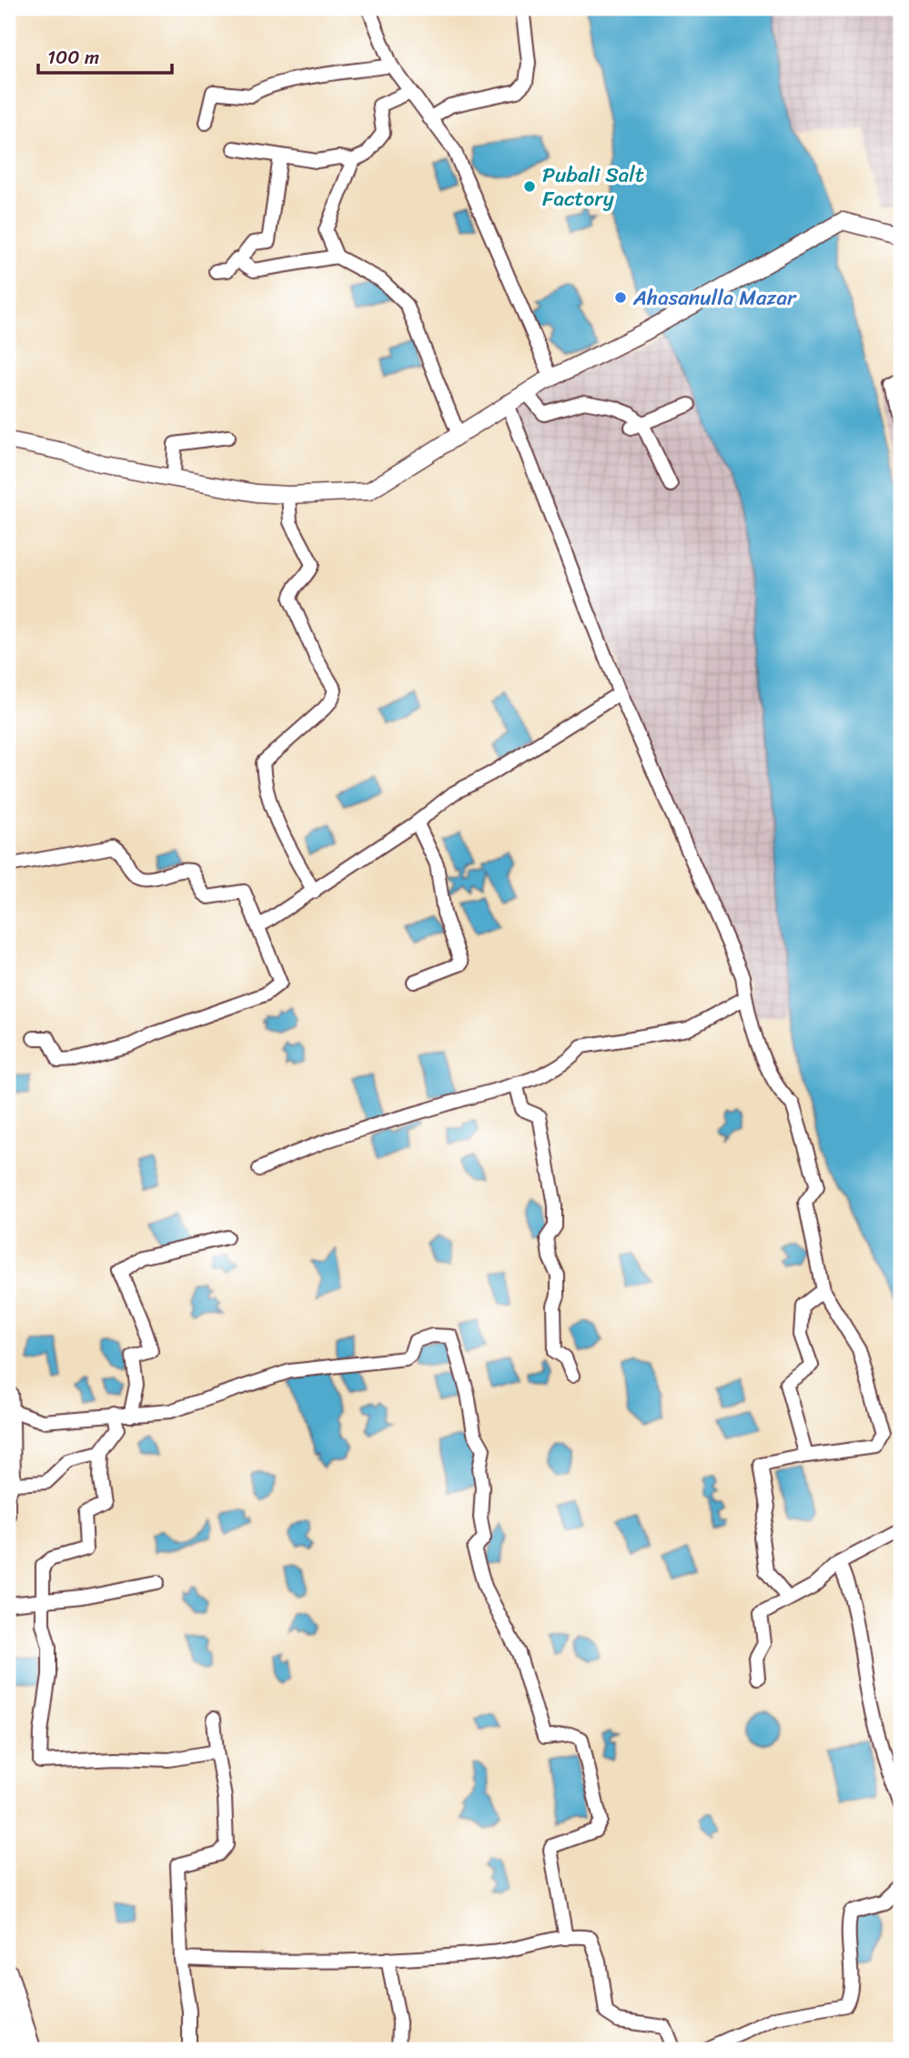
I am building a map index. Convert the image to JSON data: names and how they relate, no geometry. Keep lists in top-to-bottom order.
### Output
{
  "places": ["Pubali Salt Factory", "Ahasanulla Mazar"],
  "scale_bar": "100 m"
}
